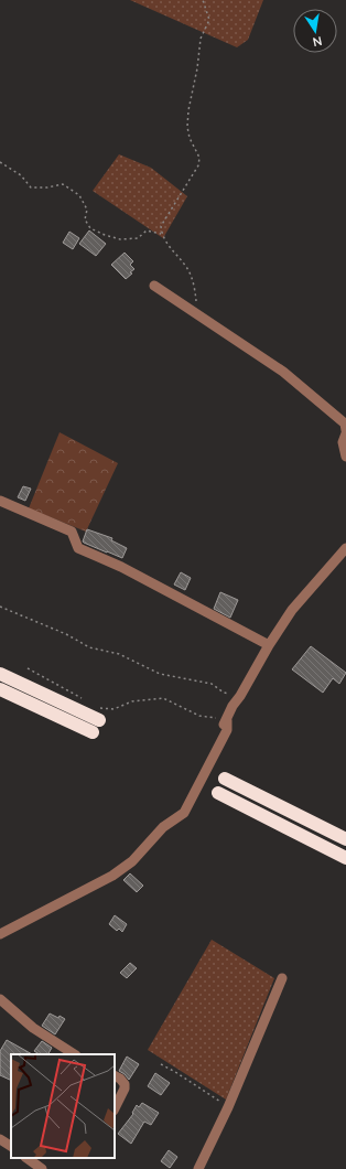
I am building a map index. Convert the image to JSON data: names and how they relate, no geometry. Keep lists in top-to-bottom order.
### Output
{
  "north": "bottom"
}
